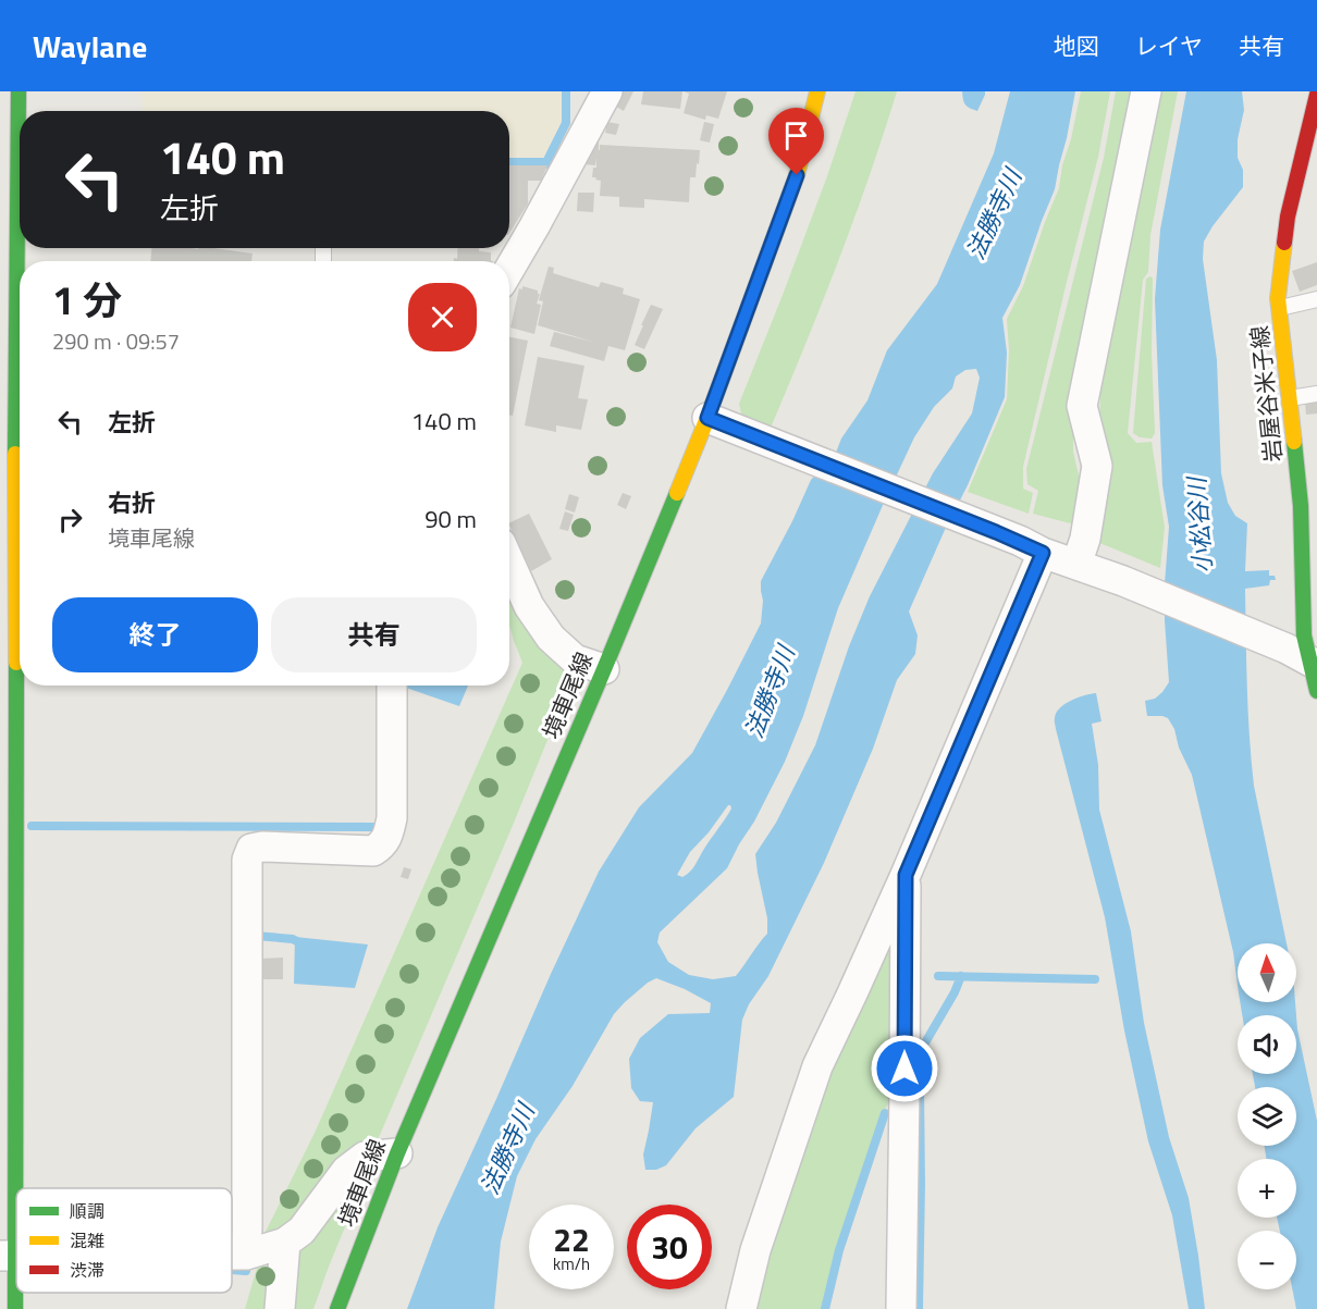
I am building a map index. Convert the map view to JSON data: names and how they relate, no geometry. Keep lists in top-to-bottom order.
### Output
{
  "streets": {
    "main road": ["岩屋谷米子線", "境車尾線"]
  },
  "water": ["法勝寺川", "小松谷川"],
  "legend": ["順調", "混雑", "渋滞"],
  "north": "top",
  "page": {
    "header": "Waylane",
    "nav": ["地図", "レイヤ", "共有"],
    "turn": ["140 m", "左折"],
    "heading": ["1 分", "290 m · 09:57"],
    "list": [
      {
        "name": "左折",
        "value": "140 m"
      },
      {
        "name": "右折",
        "note": "境車尾線",
        "value": "90 m"
      }
    ],
    "buttons": ["終了", "共有"],
    "map_buttons": ["+", "−"],
    "speed": "22 km/h",
    "limit": "30"
  }
}
